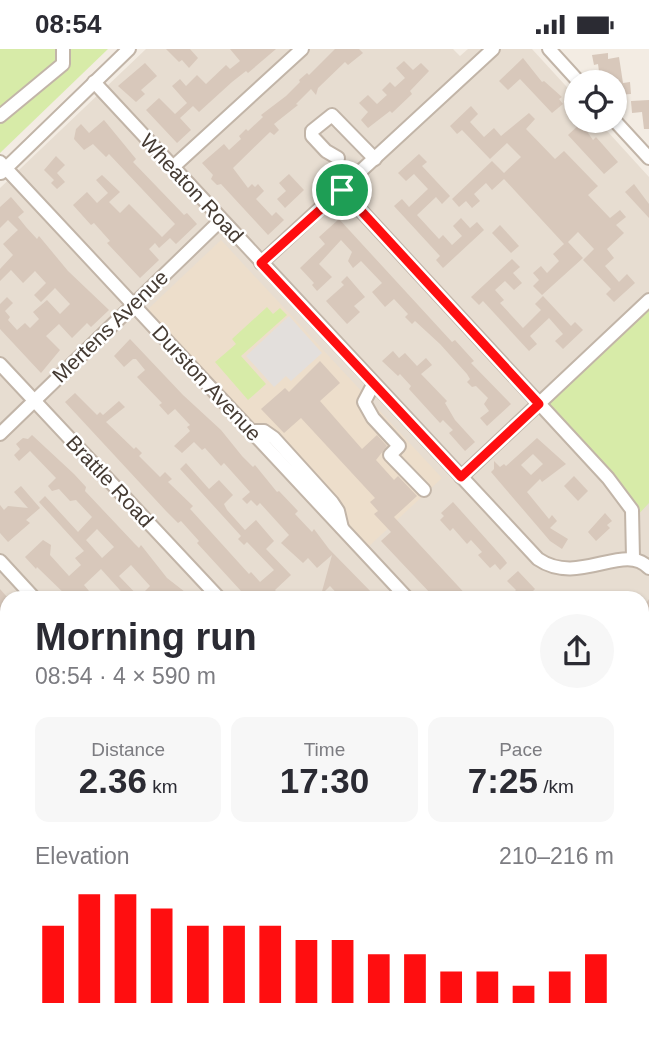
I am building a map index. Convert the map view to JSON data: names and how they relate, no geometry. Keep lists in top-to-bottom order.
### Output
{
  "streets": {
    "street": [
      "Wheaton Road",
      "Mertens Avenue",
      "Durston Avenue",
      "Brattle Road"
    ]
  },
  "crossings": [
    ["Wheaton Road", "Mertens Avenue"],
    ["Mertens Avenue", "Durston Avenue"],
    ["Mertens Avenue", "Brattle Road"]
  ],
  "page": {
    "status": "08:54",
    "heading": ["Morning run", "08:54 · 4 × 590 m"],
    "stats": [
      ["Distance", "2.36 km"],
      ["Time", "17:30"],
      ["Pace", "7:25 /km"]
    ],
    "chart": ["Elevation", "210–216 m"]
  }
}
